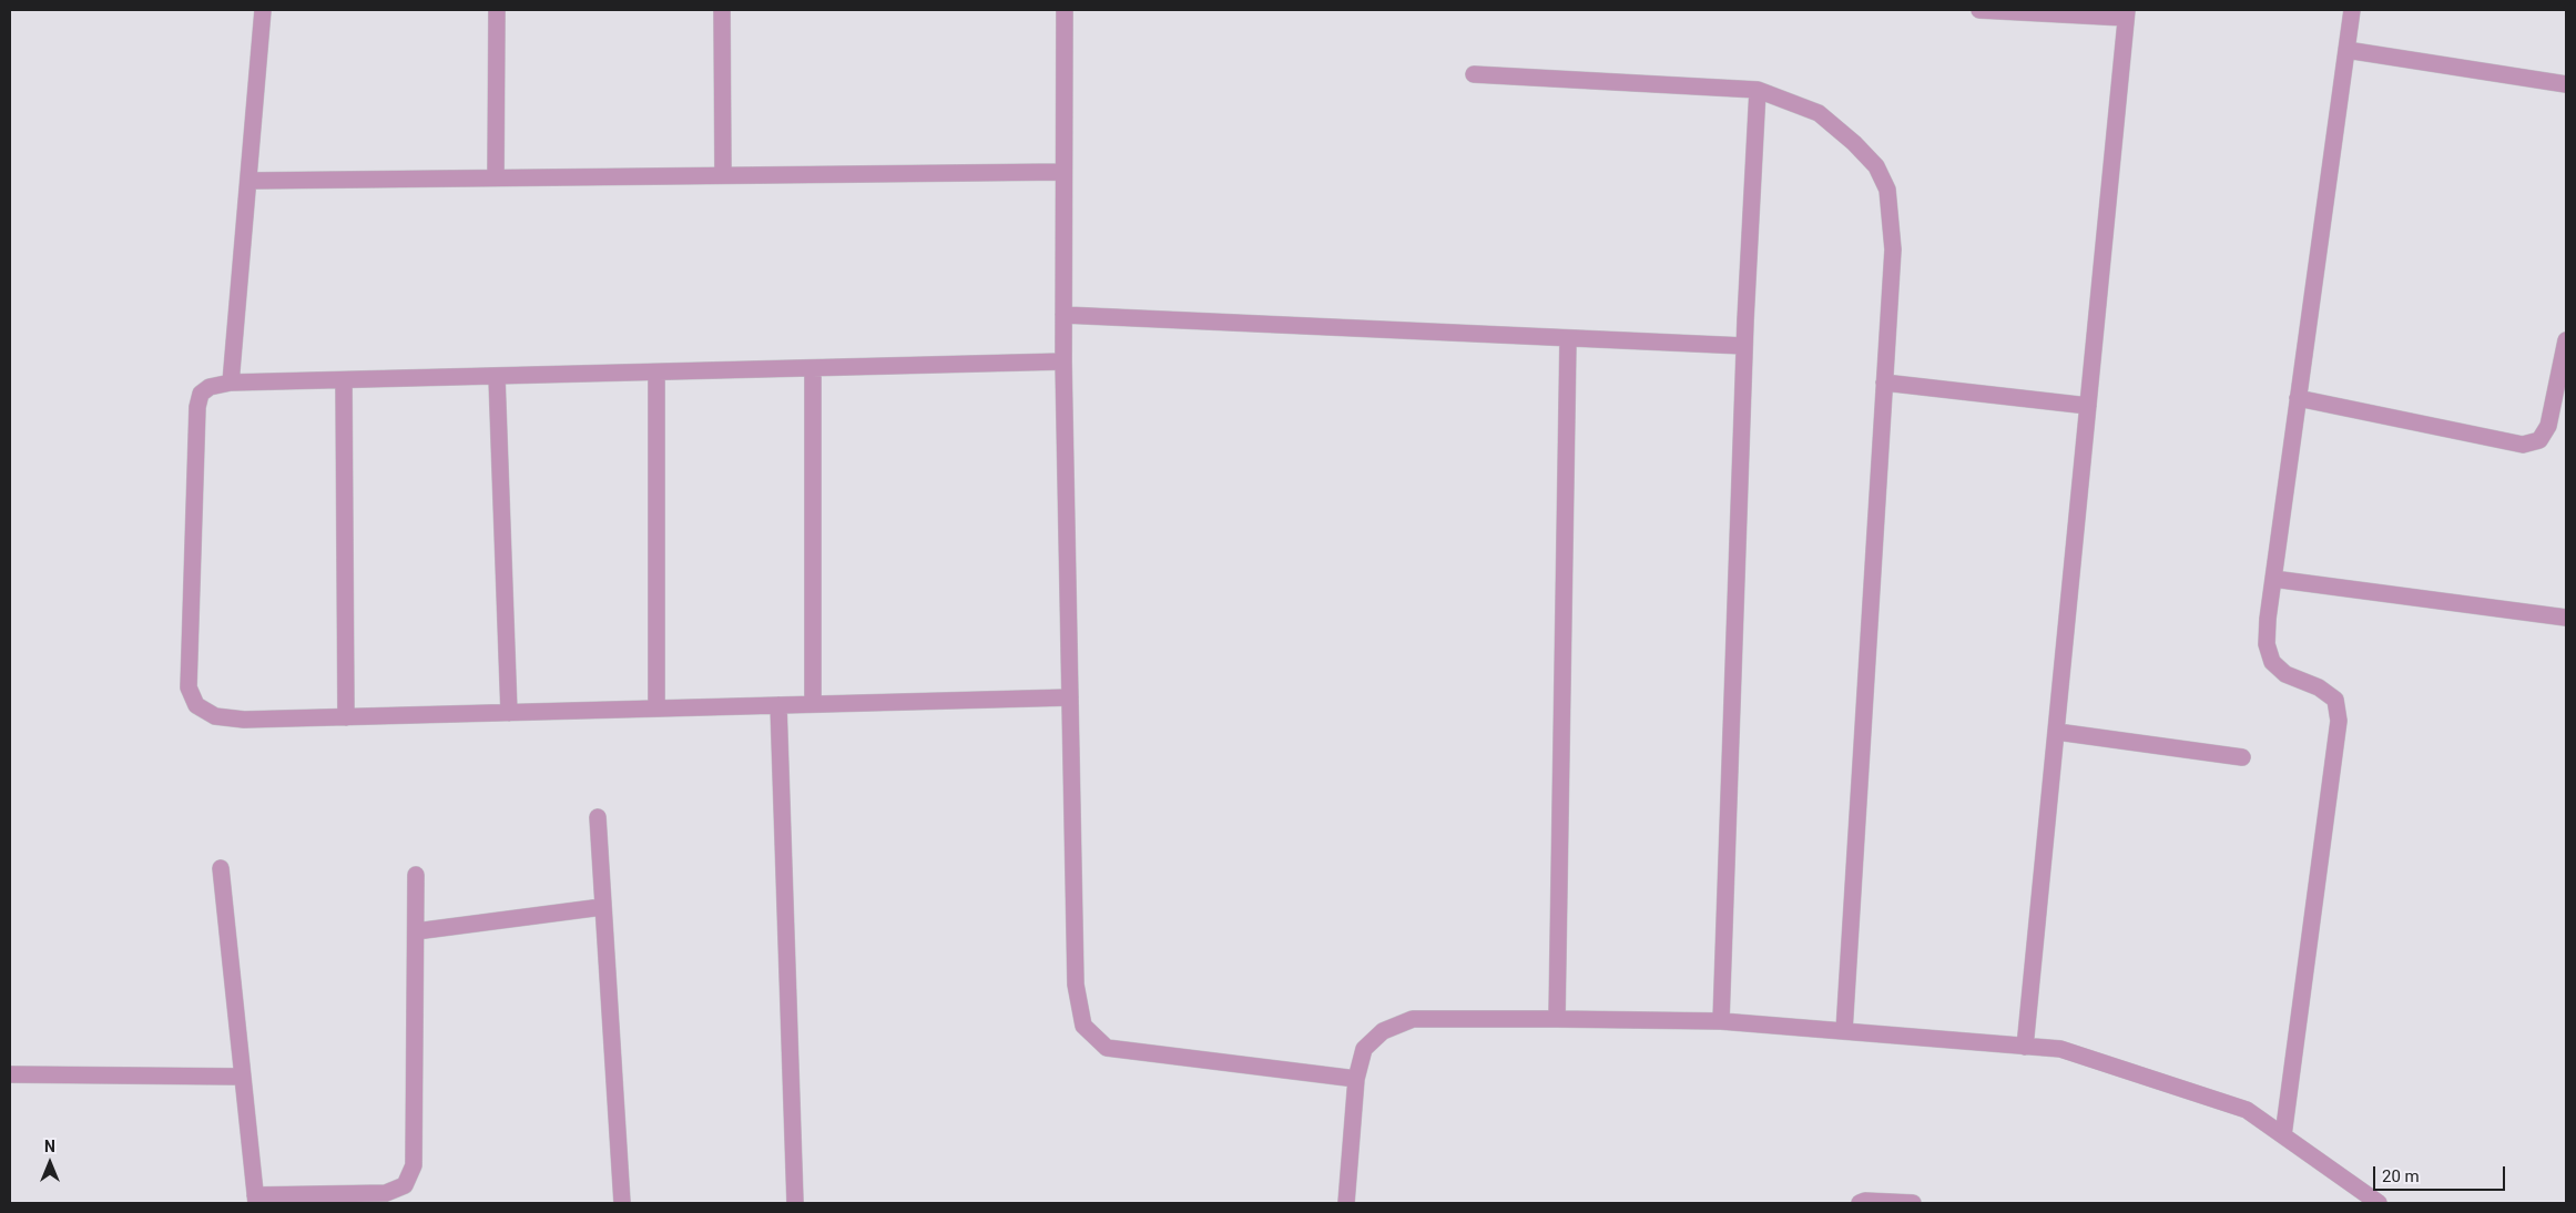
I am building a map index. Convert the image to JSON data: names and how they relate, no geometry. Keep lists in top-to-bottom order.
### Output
{
  "scale_bar": "20 m",
  "north": "top"
}
